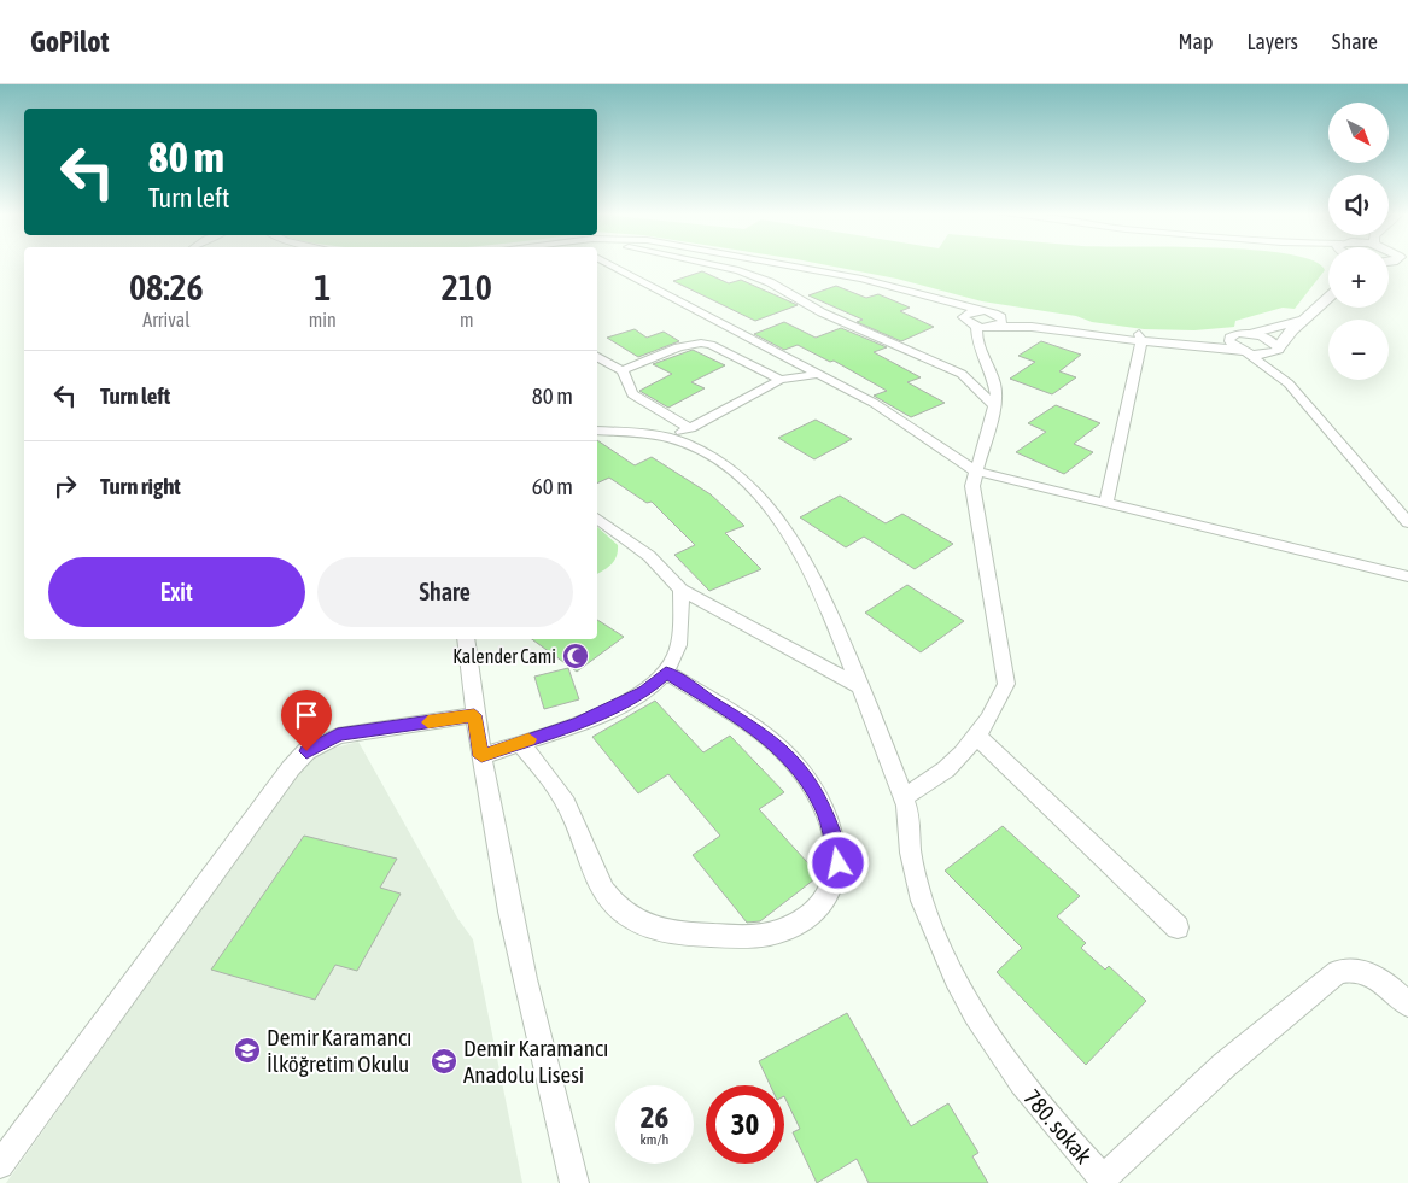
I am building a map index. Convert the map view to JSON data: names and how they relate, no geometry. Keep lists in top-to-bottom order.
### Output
{
  "streets": {
    "street": ["780. sokak"]
  },
  "places": {
    "mosque": ["Kalender Cami"],
    "school or university": ["Demir Karamancı İlköğretim Okulu", "Demir Karamancı Anadolu Lisesi"]
  },
  "north": "bottom right",
  "page": {
    "header": "GoPilot",
    "nav": ["Map", "Layers", "Share"],
    "map_buttons": ["+", "−"],
    "turn": ["80 m", "Turn left"],
    "eta": [
      "08:26",
      "Arrival",
      "1",
      "min",
      "210",
      "m"
    ],
    "list": [
      {
        "name": "Turn left",
        "value": "80 m"
      },
      {
        "name": "Turn right",
        "value": "60 m"
      }
    ],
    "buttons": ["Exit", "Share"],
    "speed": "26 km/h",
    "limit": "30"
  }
}
